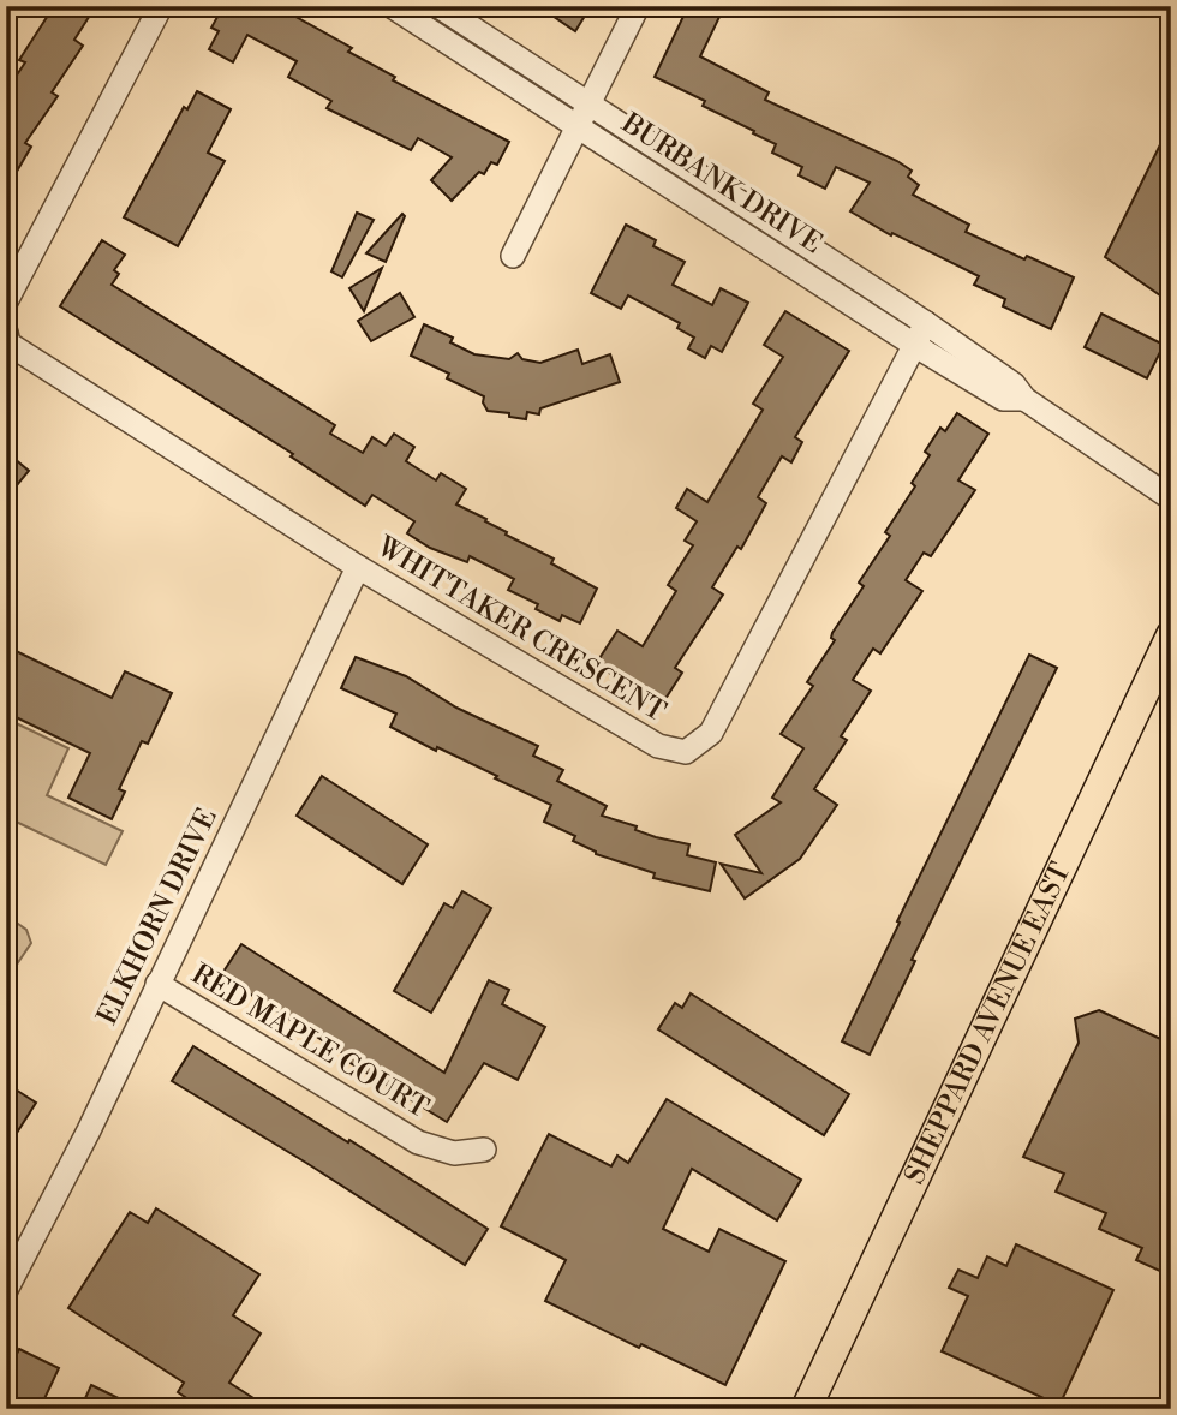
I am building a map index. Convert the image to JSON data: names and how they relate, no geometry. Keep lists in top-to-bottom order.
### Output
{
  "streets": {
    "main road": ["SHEPPARD AVENUE EAST"],
    "street": [
      "BURBANK DRIVE",
      "WHITTAKER CRESCENT",
      "ELKHORN DRIVE",
      "RED MAPLE COURT"
    ]
  },
  "crossings": [
    ["BURBANK DRIVE", "WHITTAKER CRESCENT"],
    ["WHITTAKER CRESCENT", "ELKHORN DRIVE"],
    ["ELKHORN DRIVE", "RED MAPLE COURT"]
  ]
}
